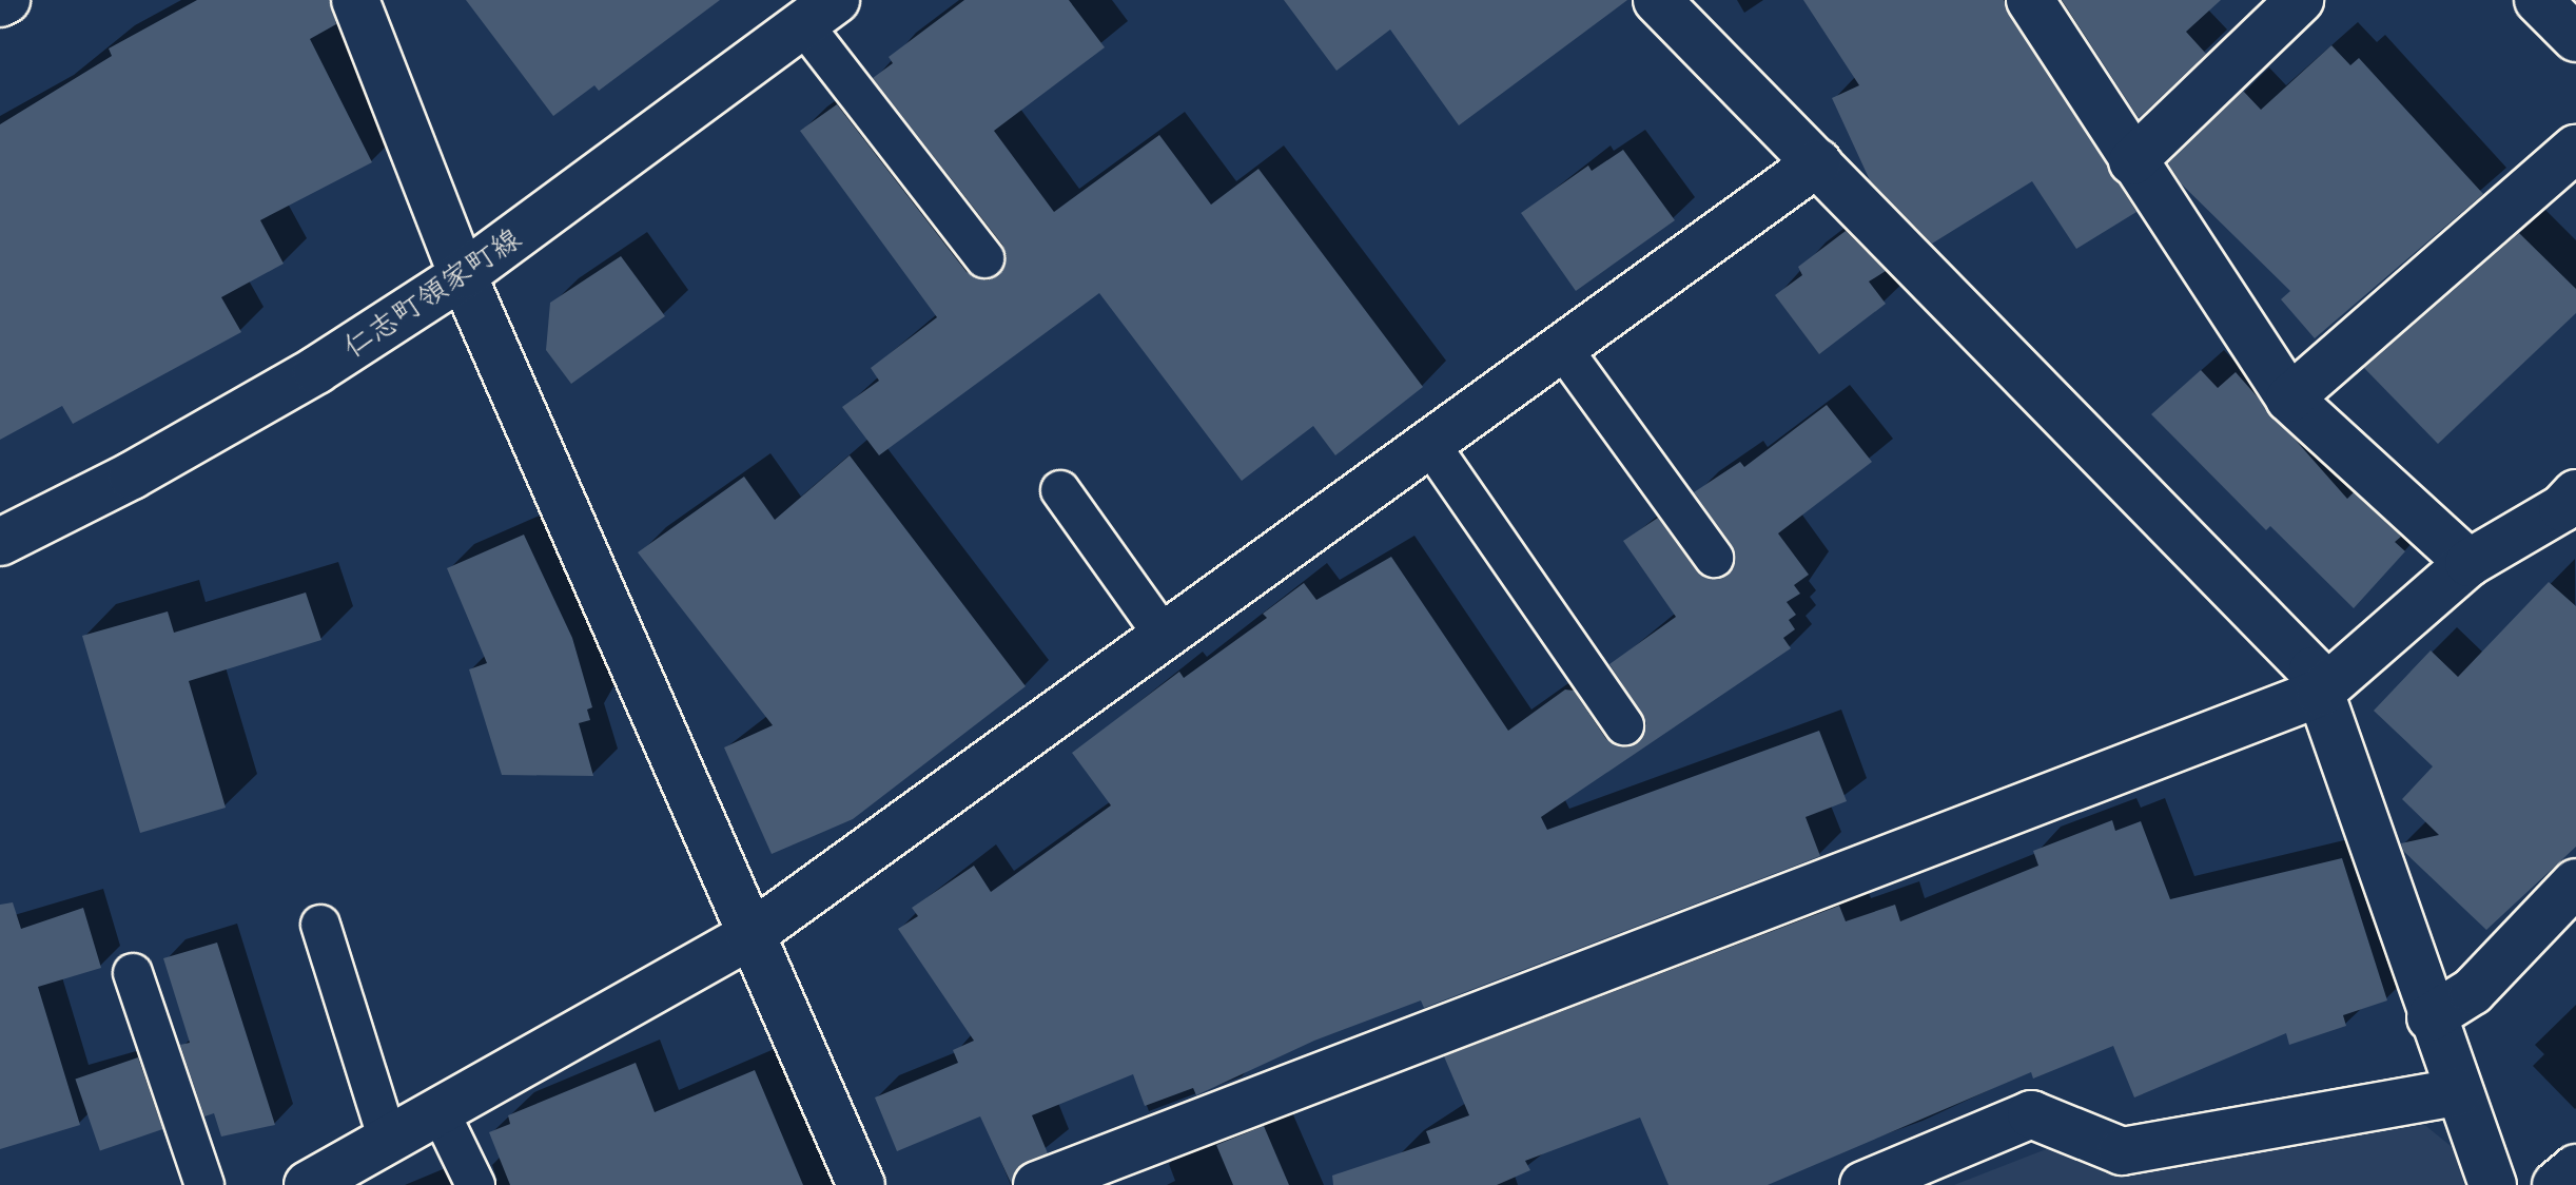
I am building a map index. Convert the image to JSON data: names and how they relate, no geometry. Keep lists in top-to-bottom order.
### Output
{
  "streets": {
    "street": ["仁志町領家町線"]
  }
}
